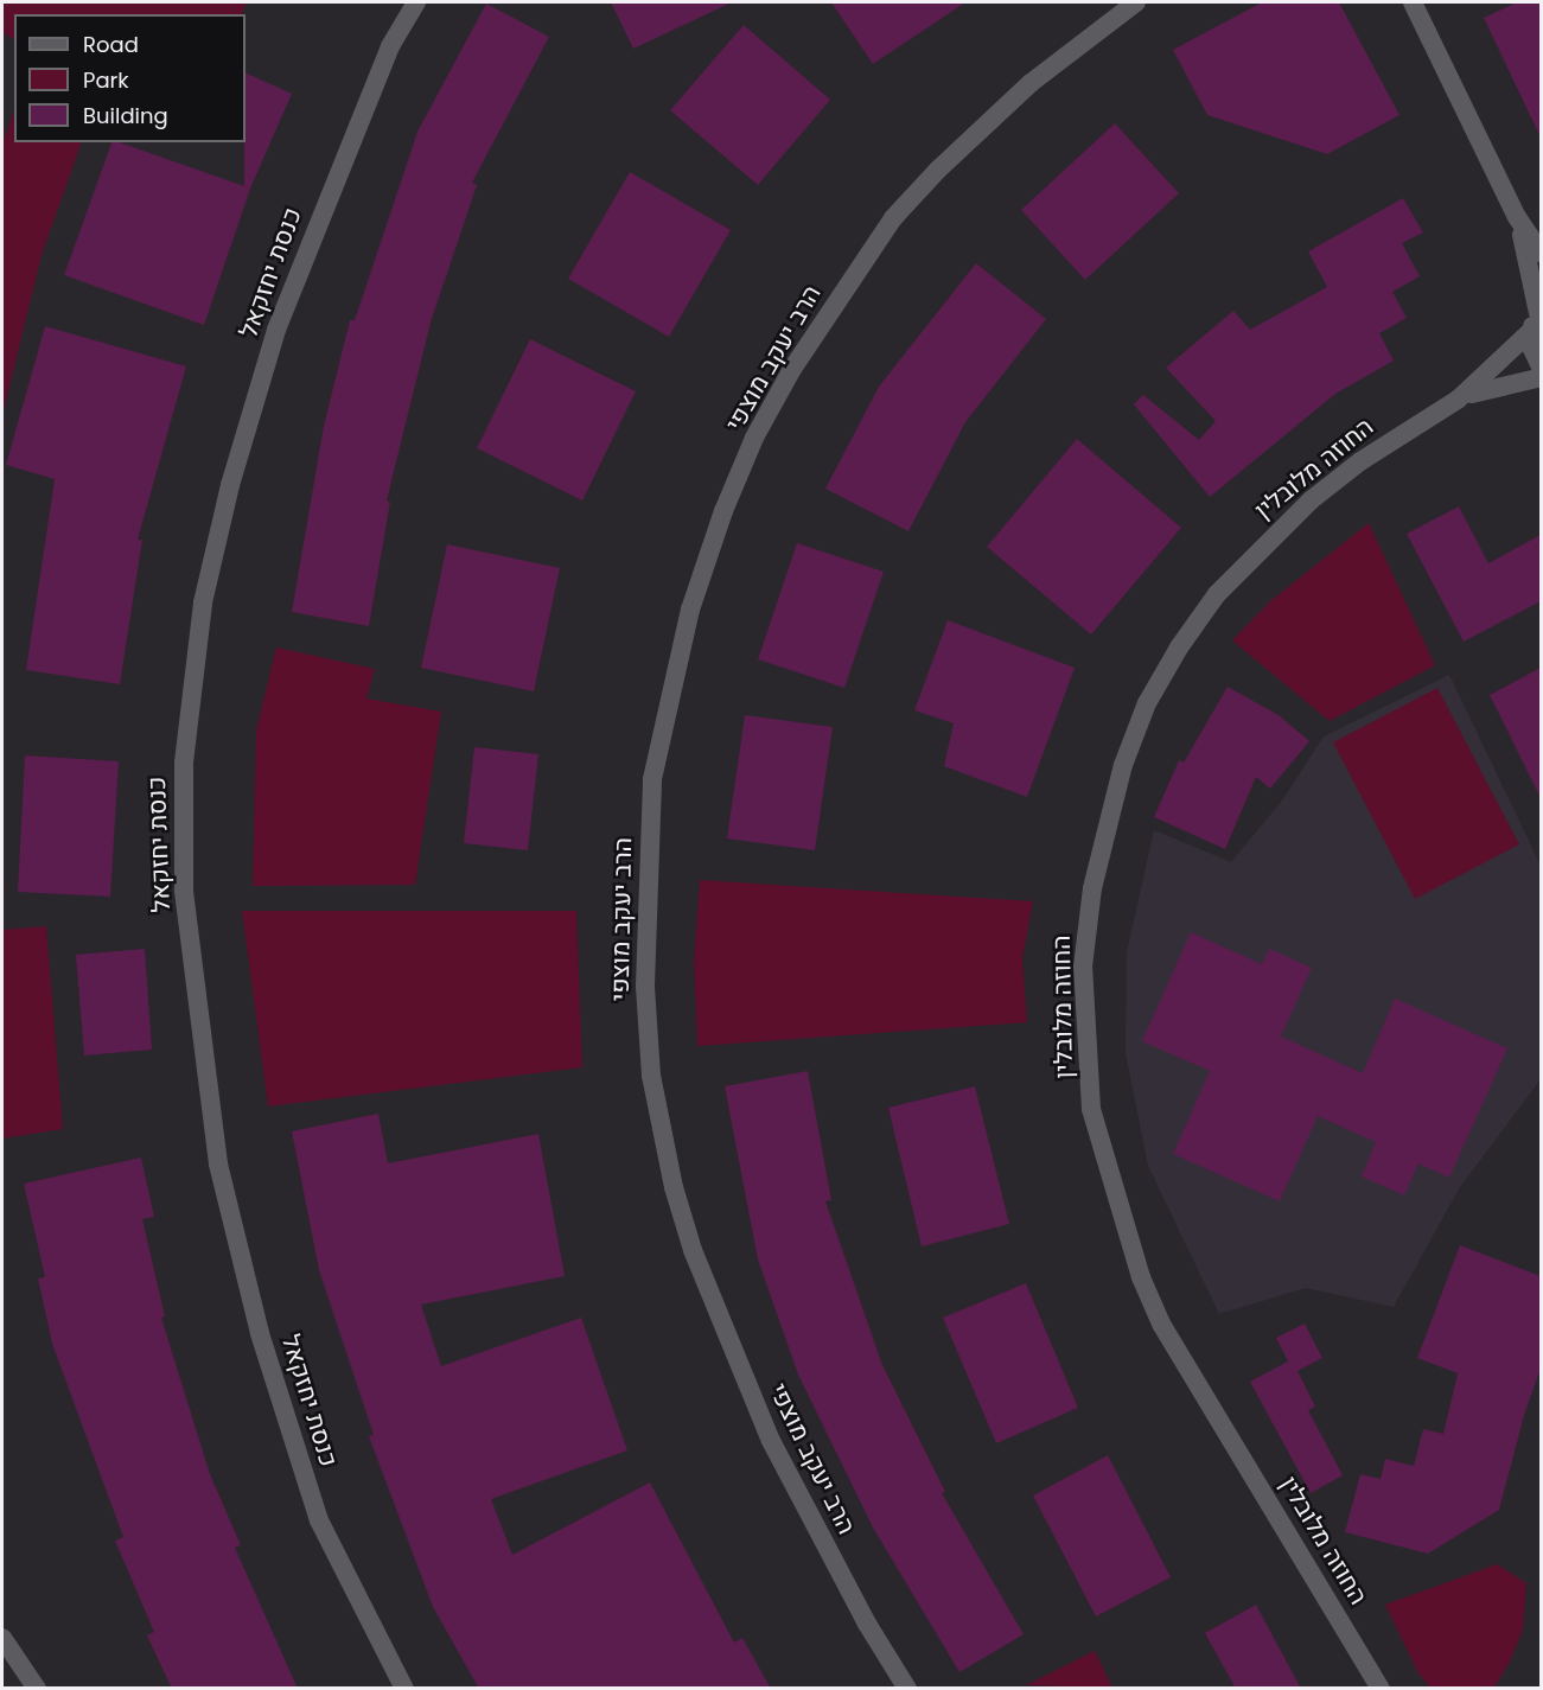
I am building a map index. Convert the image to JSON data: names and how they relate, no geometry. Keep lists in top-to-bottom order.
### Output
{
  "streets": {
    "street": ["כנסת יחזקאל", "הרב יעקב מוצפי", "החוזה מלובלין"]
  },
  "legend": ["Road", "Park", "Building"]
}
